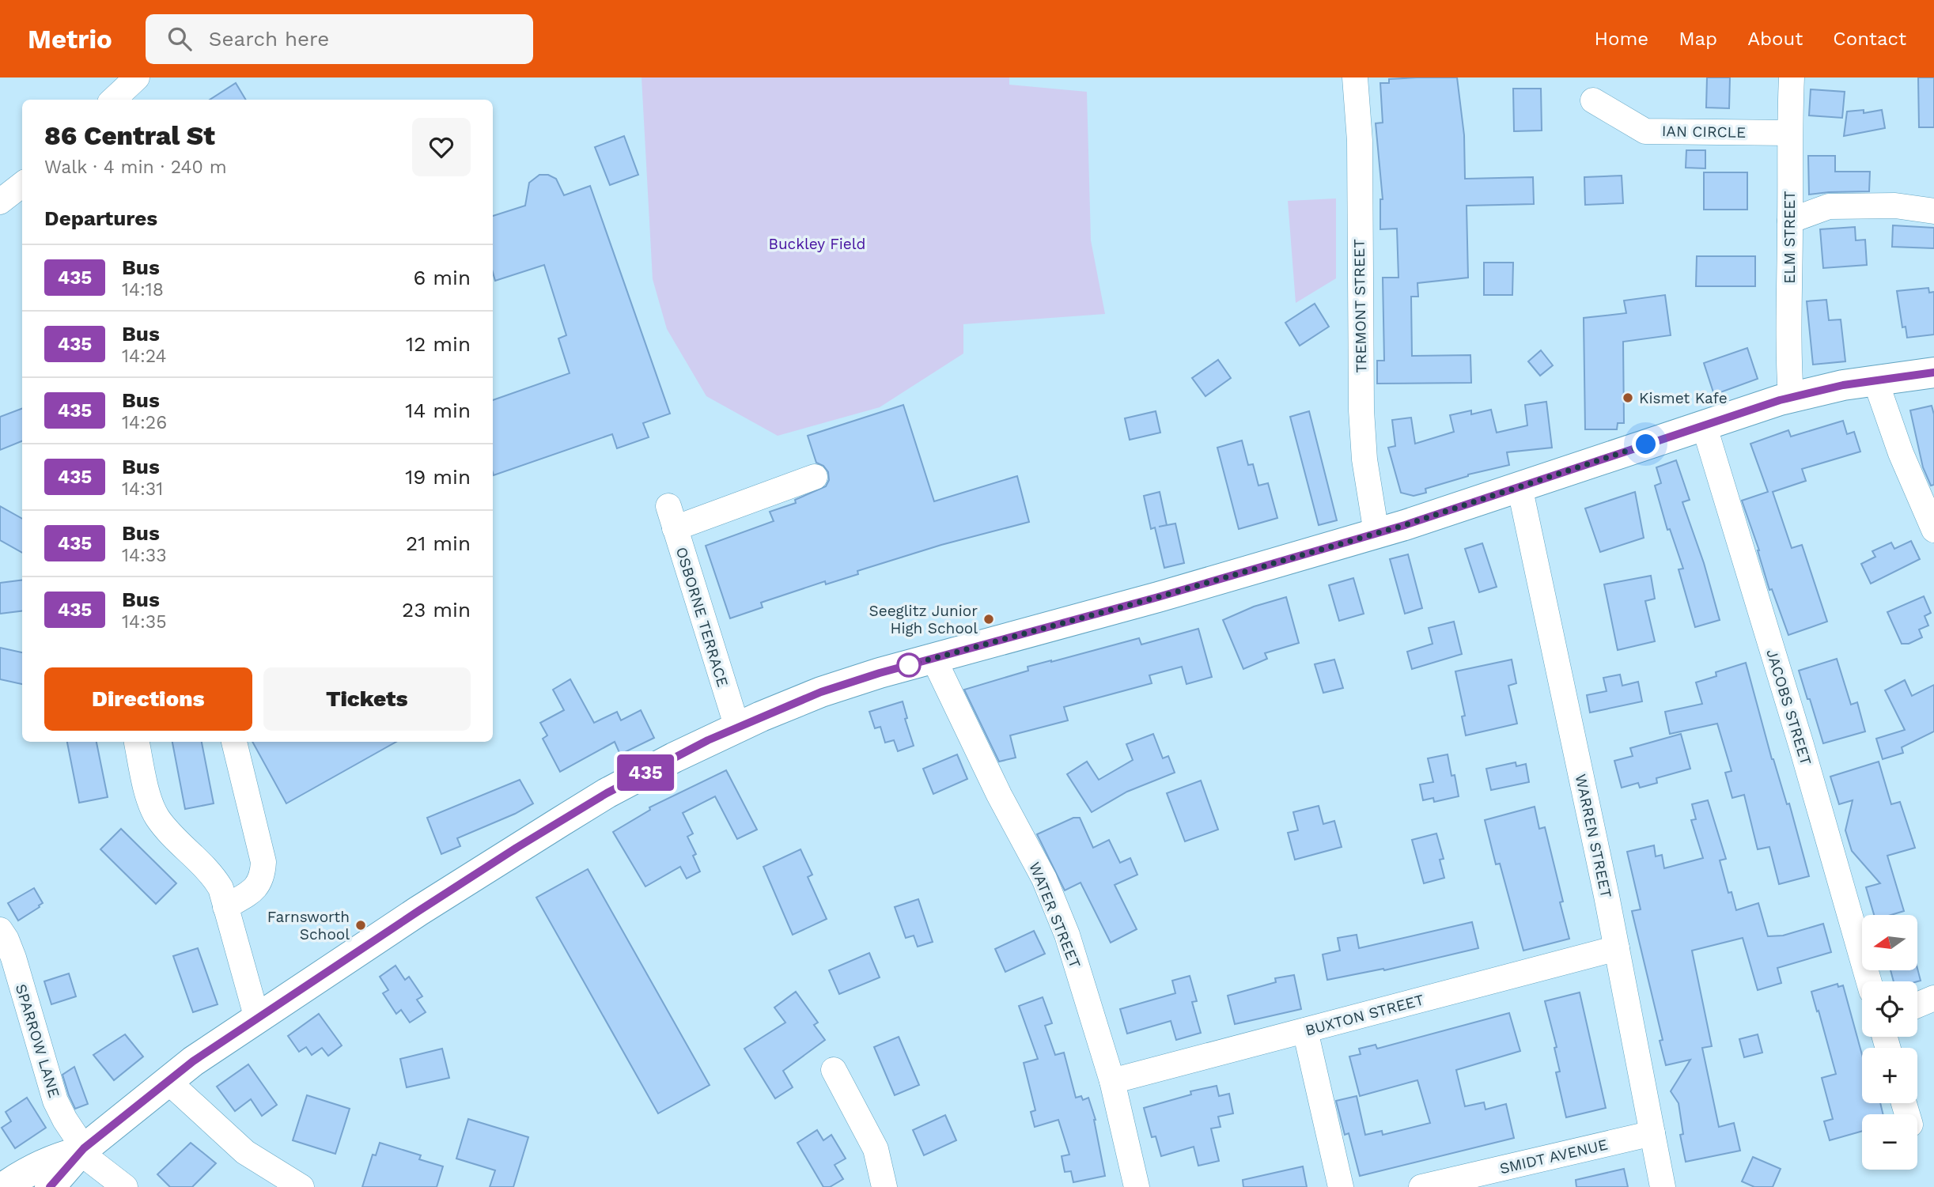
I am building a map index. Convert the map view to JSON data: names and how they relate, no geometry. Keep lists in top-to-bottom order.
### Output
{
  "streets": {
    "street": [
      "IAN CIRCLE",
      "ELM STREET",
      "TREMONT STREET",
      "OSBORNE TERRACE",
      "JACOBS STREET",
      "WARREN STREET",
      "WATER STREET",
      "BUXTON STREET",
      "SPARROW LANE",
      "SMIDT AVENUE"
    ]
  },
  "crossings": [
    ["IAN CIRCLE", "ELM STREET"],
    ["WARREN STREET", "BUXTON STREET"],
    ["WARREN STREET", "SMIDT AVENUE"],
    ["WATER STREET", "BUXTON STREET"]
  ],
  "parks": ["Buckley Field"],
  "places": ["Kismet Kafe", "Seeglitz Junior High School", "Farnsworth School"],
  "lines": ["bus line 435"],
  "north": "left",
  "page": {
    "header": "Metrio",
    "search": "Search here",
    "nav": [
      "Home",
      "Map",
      "About",
      "Contact"
    ],
    "on_map": "435",
    "heading": [
      ["86 Central St", "Walk · 4 min · 240 m"],
      "Departures"
    ],
    "list": [
      {
        "mark": "435",
        "name": "Bus",
        "note": "14:18",
        "value": "6 min"
      },
      {
        "mark": "435",
        "name": "Bus",
        "note": "14:24",
        "value": "12 min"
      },
      {
        "mark": "435",
        "name": "Bus",
        "note": "14:26",
        "value": "14 min"
      },
      {
        "mark": "435",
        "name": "Bus",
        "note": "14:31",
        "value": "19 min"
      },
      {
        "mark": "435",
        "name": "Bus",
        "note": "14:33",
        "value": "21 min"
      },
      {
        "mark": "435",
        "name": "Bus",
        "note": "14:35",
        "value": "23 min"
      }
    ],
    "buttons": ["Directions", "Tickets"],
    "map_buttons": ["+", "−"]
  }
}
